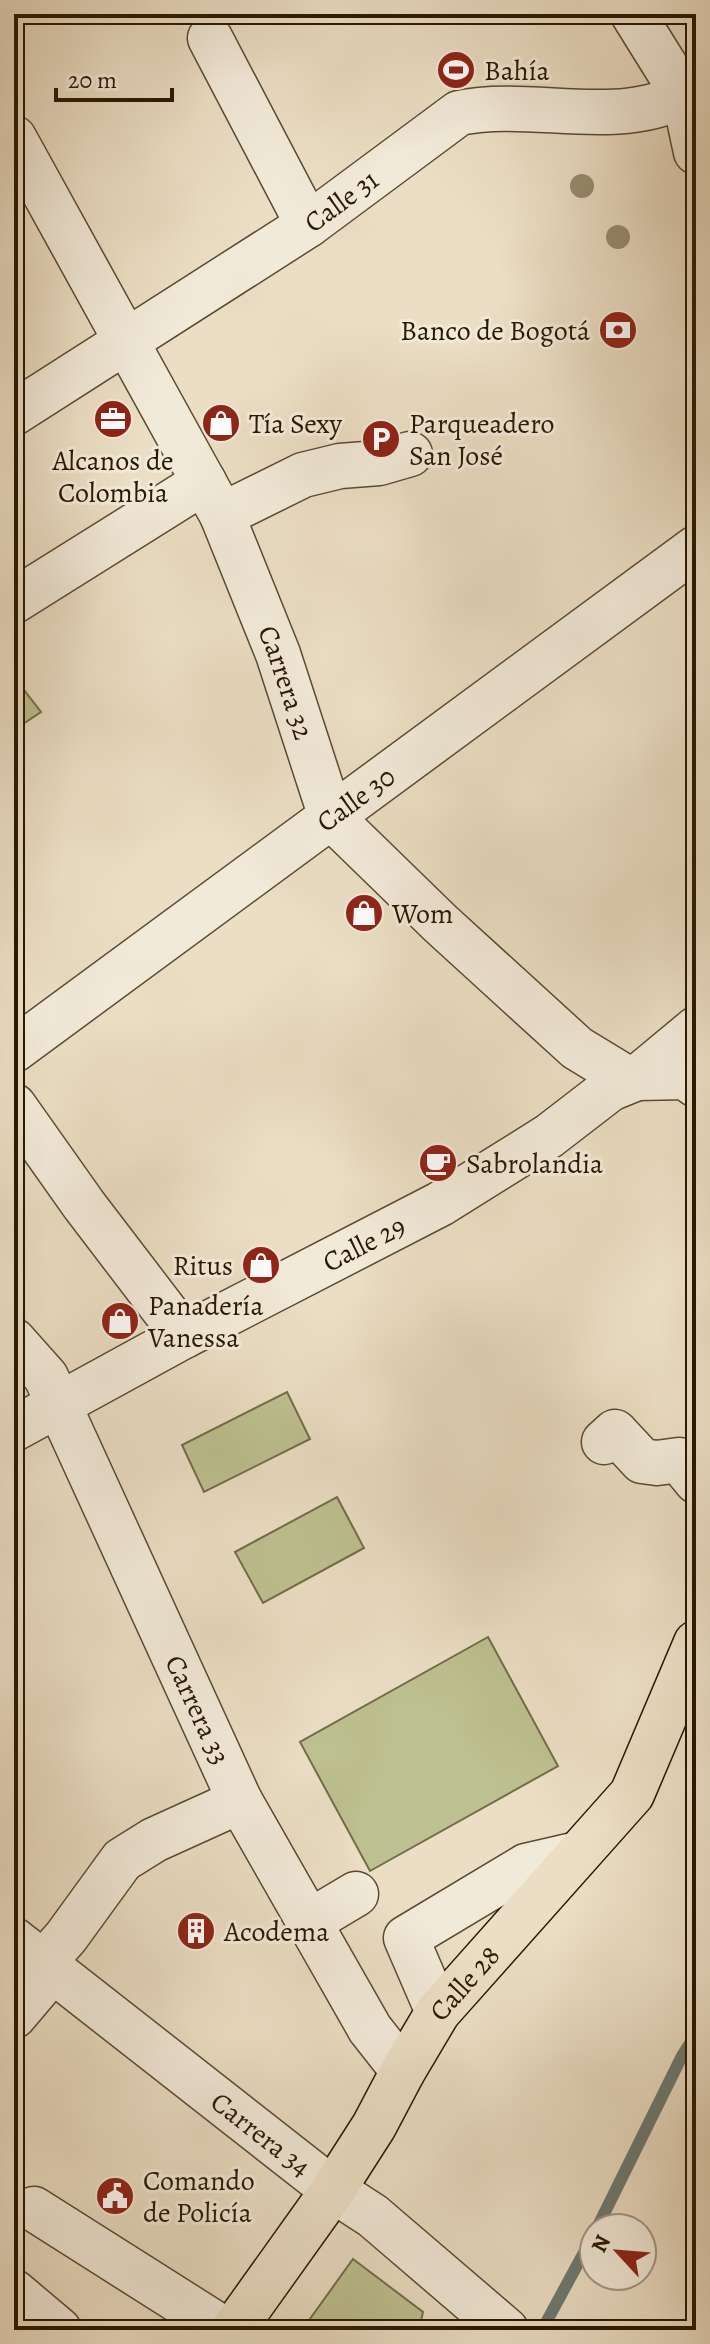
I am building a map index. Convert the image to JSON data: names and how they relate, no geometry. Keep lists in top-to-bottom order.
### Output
{
  "streets": {
    "main road": ["Calle 28"],
    "street": [
      "Calle 31",
      "Carrera 32",
      "Calle 30",
      "Calle 29",
      "Carrera 33",
      "Carrera 34"
    ]
  },
  "crossings": [
    ["Calle 31", "Carrera 32"],
    ["Carrera 32", "Calle 30"],
    ["Carrera 32", "Calle 29"],
    ["Calle 29", "Carrera 33"],
    ["Carrera 33", "Calle 28"],
    ["Calle 28", "Carrera 34"]
  ],
  "places": {
    "sports": ["Bahía"],
    "bank": ["Banco de Bogotá"],
    "office": ["Alcanos de Colombia"],
    "shop": [
      "Tía Sexy",
      "Wom",
      "Ritus",
      "Panadería Vanessa"
    ],
    "parking": ["Parqueadero San José"],
    "cafe": ["Sabrolandia"],
    "building": ["Acodema"],
    "public building": ["Comando de Policía"]
  },
  "scale_bar": "20 m",
  "north": "top left"
}
